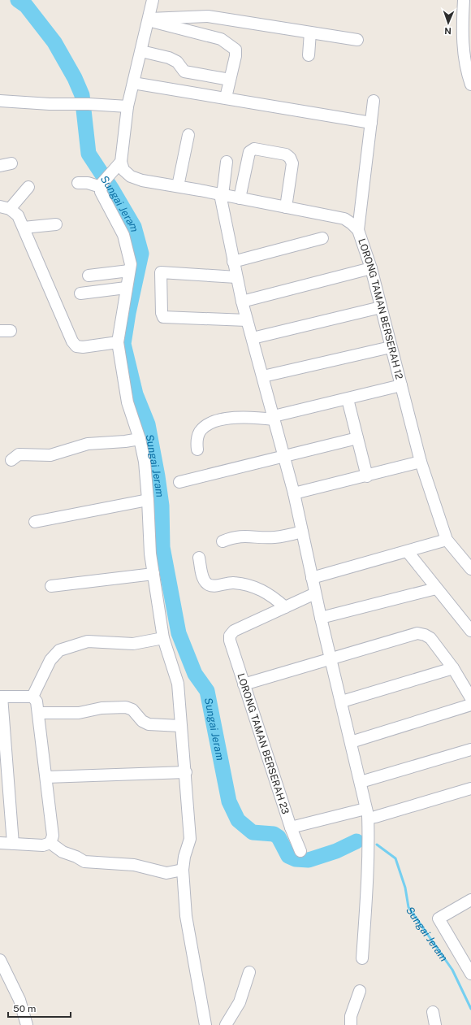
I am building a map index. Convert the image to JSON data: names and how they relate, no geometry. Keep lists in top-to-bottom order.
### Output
{
  "streets": {
    "street": ["LORONG TAMAN BERSERAH 12", "LORONG TAMAN BERSERAH 23"]
  },
  "water": ["Sungai Jeram"],
  "scale_bar": "50 m",
  "north": "bottom"
}
